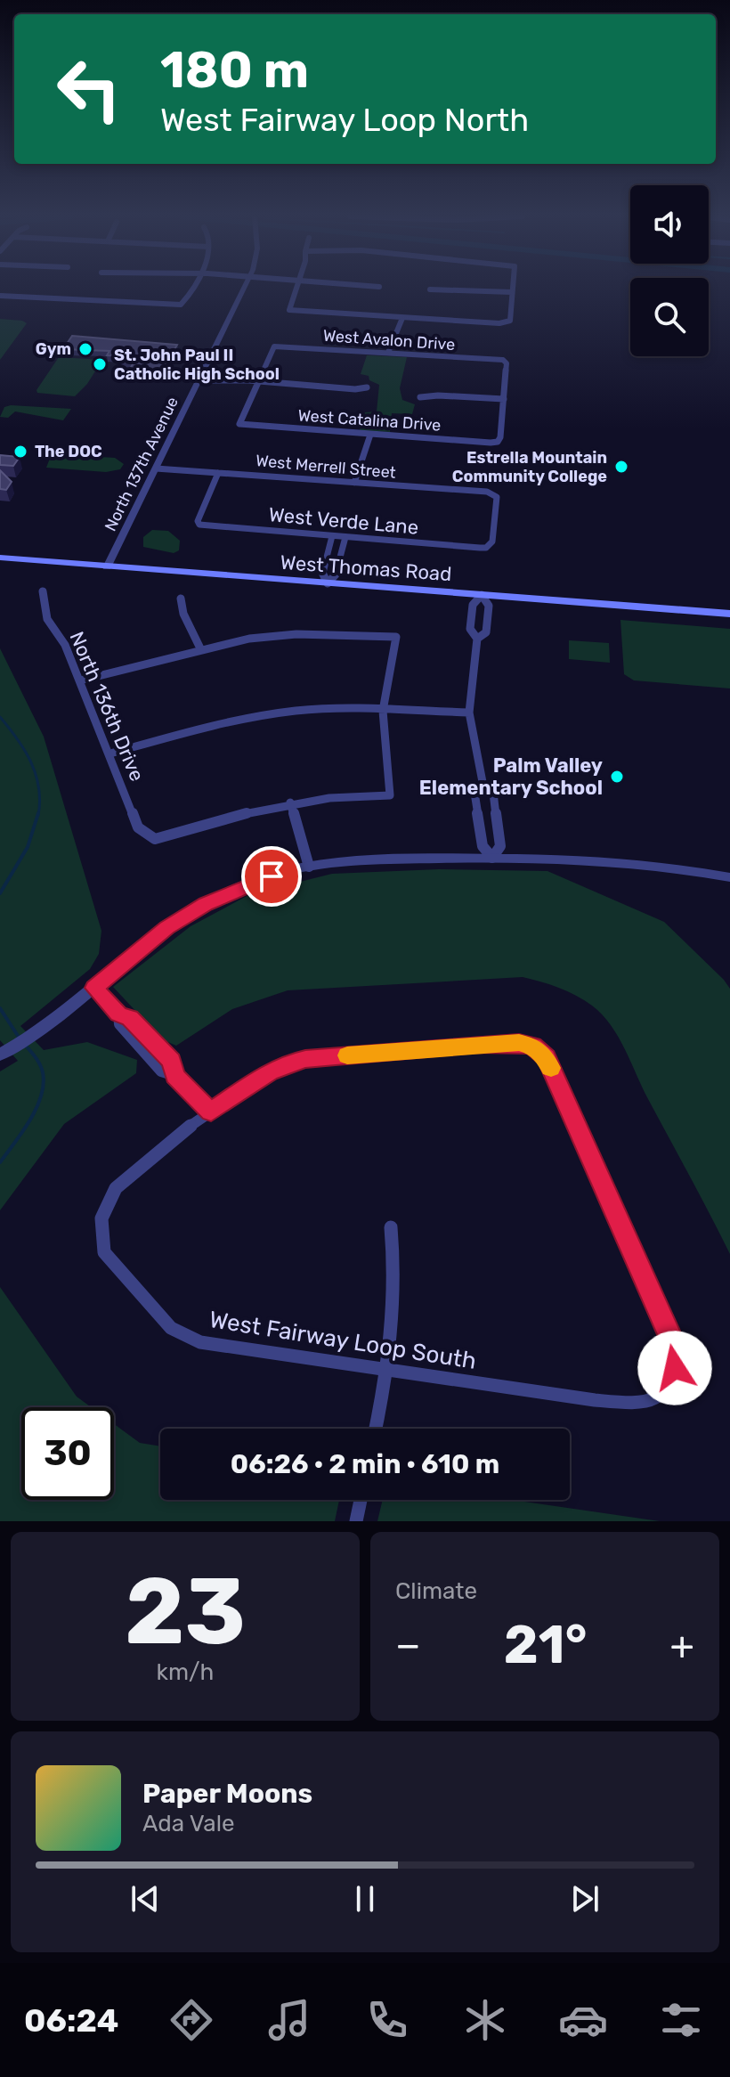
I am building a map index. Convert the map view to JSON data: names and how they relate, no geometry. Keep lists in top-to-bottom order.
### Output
{
  "streets": {
    "main road": ["West Thomas Road"],
    "street": [
      "West Avalon Drive",
      "West Catalina Drive",
      "North 137th Avenue",
      "West Merrell Street",
      "West Verde Lane",
      "North 136th Drive",
      "West Fairway Loop South"
    ]
  },
  "crossings": [
    ["West Avalon Drive", "West Catalina Drive"],
    ["North 137th Avenue", "West Merrell Street"],
    ["North 137th Avenue", "West Thomas Road"],
    ["West Merrell Street", "West Verde Lane"]
  ],
  "places": [
    "Gym",
    "St. John Paul II Catholic High School",
    "The DOC",
    "Estrella Mountain Community College",
    "Palm Valley Elementary School"
  ],
  "page": {
    "turn": ["180 m", "West Fairway Loop North"],
    "limit": "30",
    "trip": "06:26 · 2 min · 610 m",
    "tile": [
      ["23", "km/h"],
      "Climate"
    ],
    "heat": ["−", "21°", "+"],
    "song": ["Paper Moons", "Ada Vale"],
    "tabs": "06:24"
  }
}
